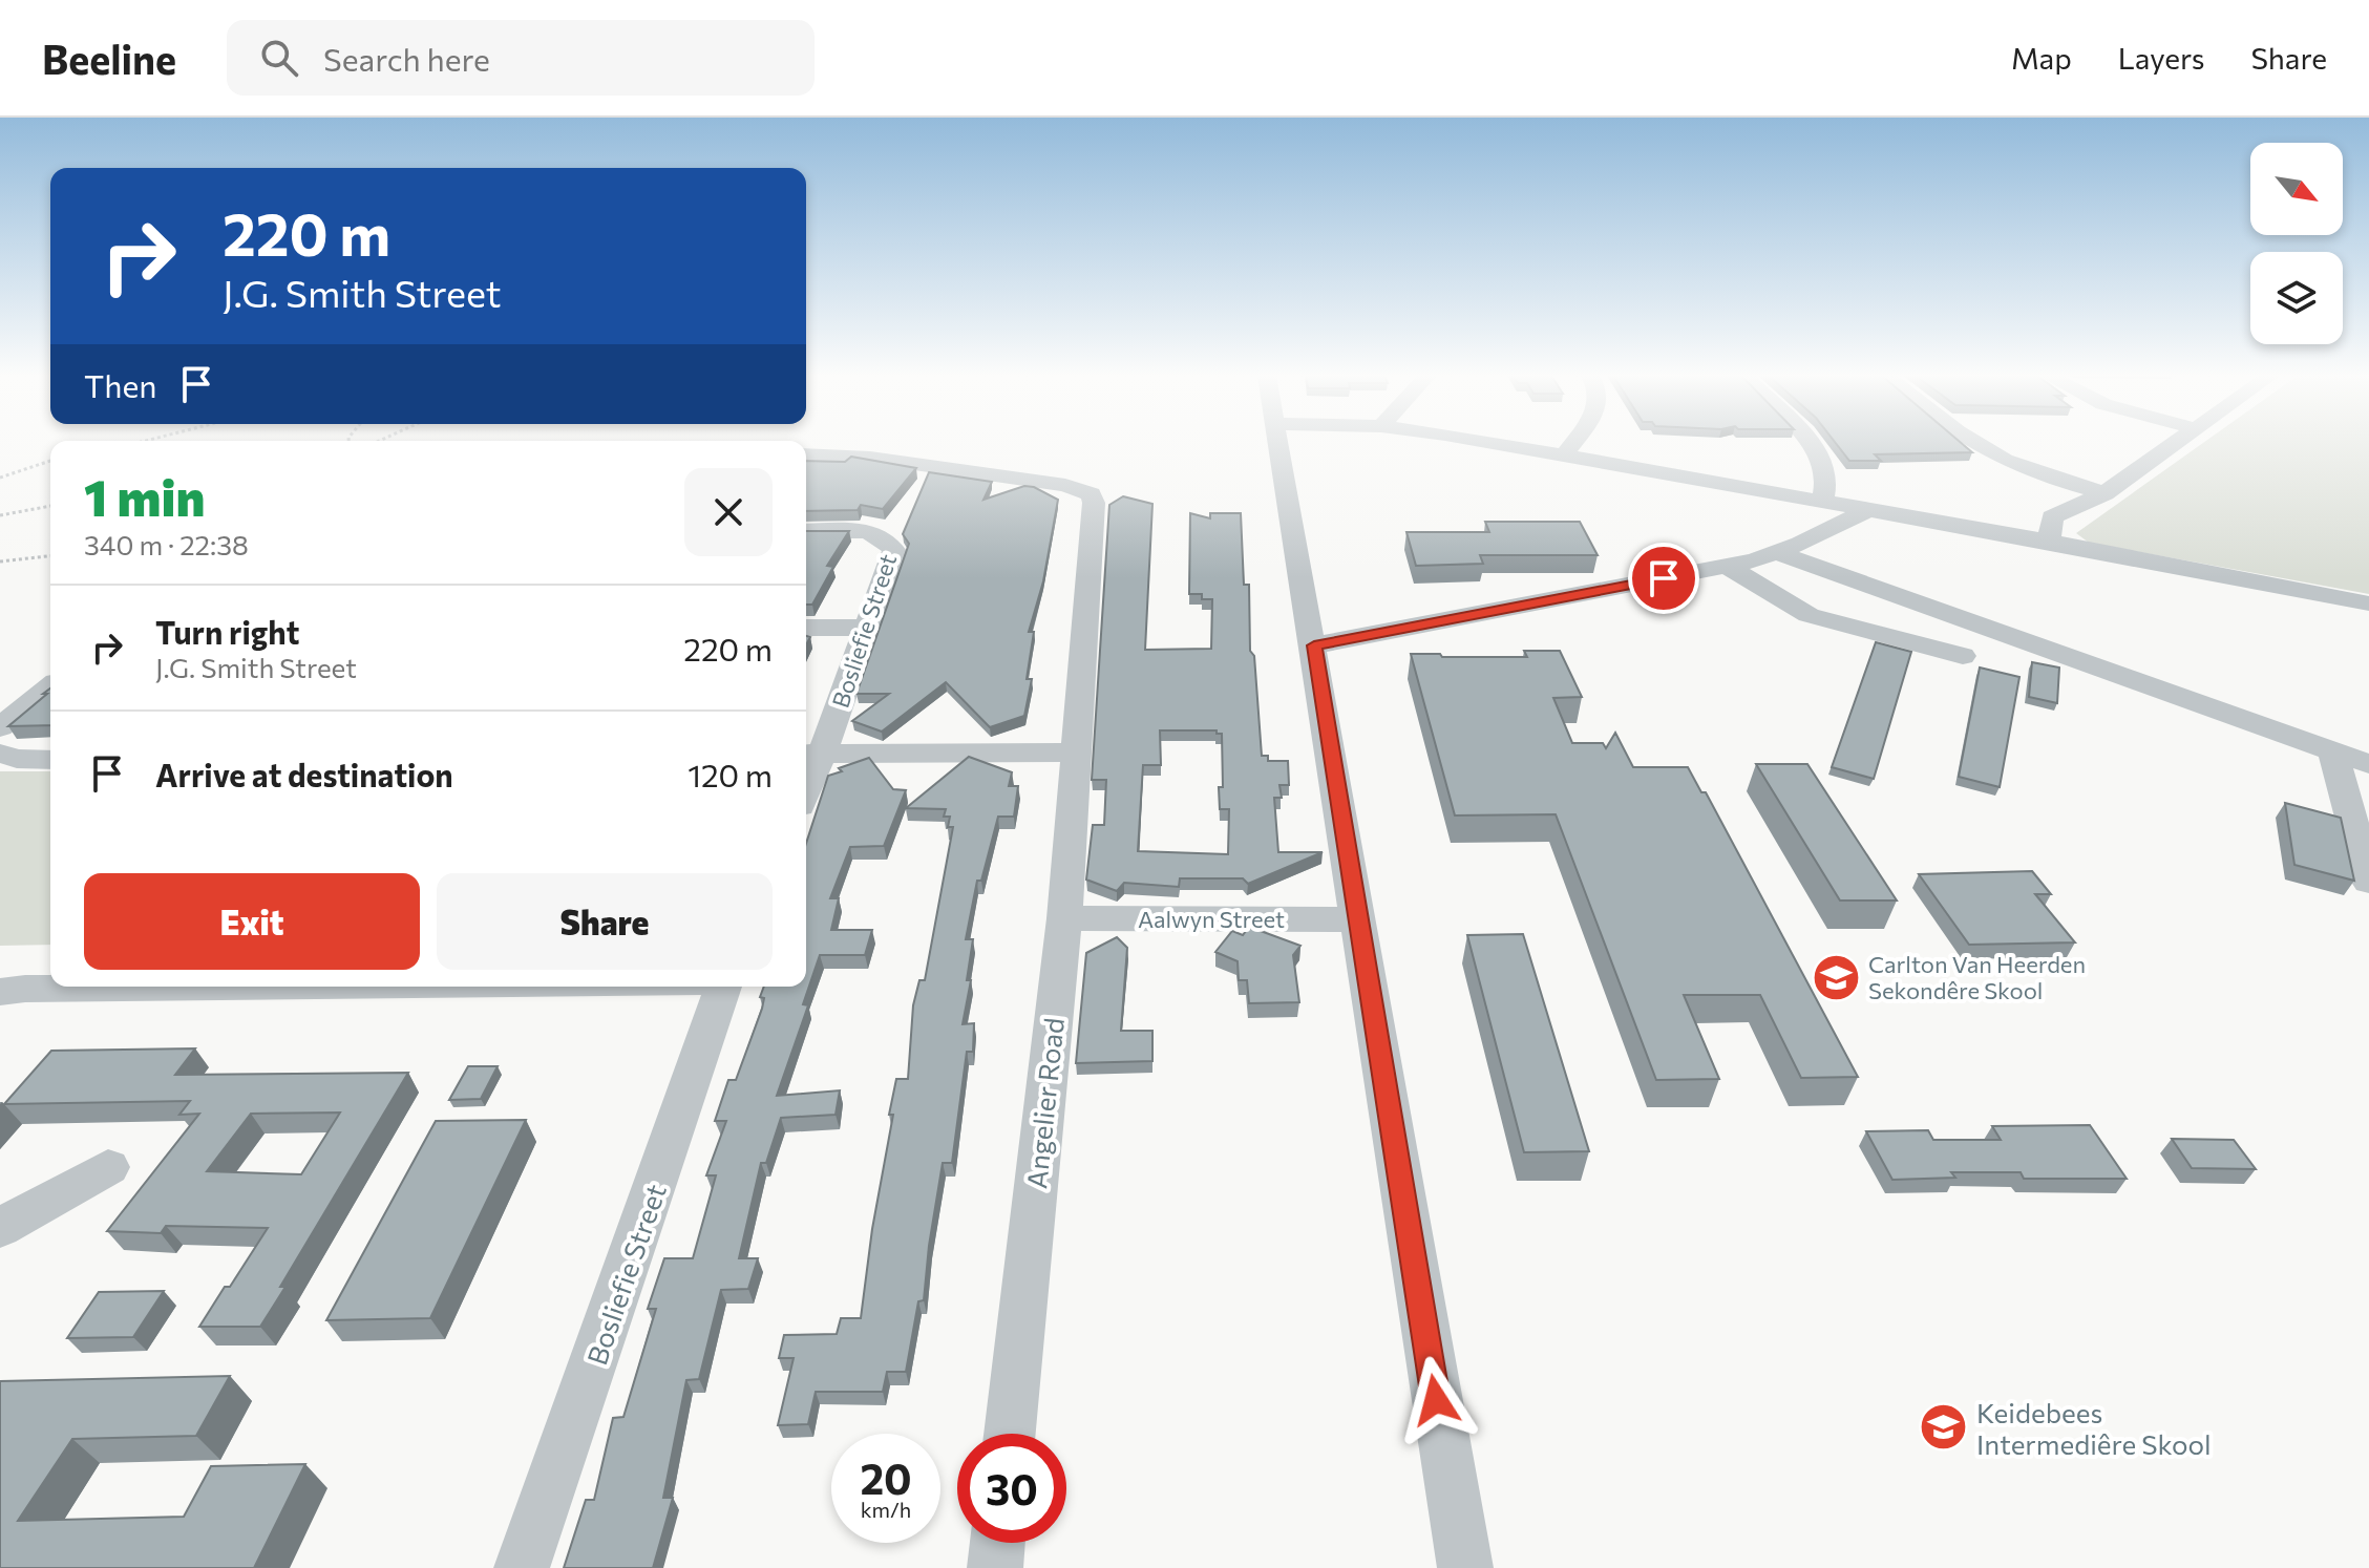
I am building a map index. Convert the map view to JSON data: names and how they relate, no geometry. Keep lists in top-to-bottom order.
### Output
{
  "streets": {
    "street": ["Bosliefie Street", "Aalwyn Street", "Angelier Road"]
  },
  "crossings": [
    ["Aalwyn Street", "Angelier Road"]
  ],
  "places": {
    "school or university": ["Carlton Van Heerden Sekondêre Skool", "Keidebees Intermediêre Skool"]
  },
  "north": "bottom right",
  "page": {
    "header": "Beeline",
    "search": "Search here",
    "nav": ["Map", "Layers", "Share"],
    "turn": ["220 m", "J.G. Smith Street"],
    "then": "Then",
    "heading": ["1 min", "340 m · 22:38"],
    "list": [
      {
        "name": "Turn right",
        "note": "J.G. Smith Street",
        "value": "220 m"
      },
      {
        "name": "Arrive at destination",
        "value": "120 m"
      }
    ],
    "buttons": ["Exit", "Share"],
    "speed": "20 km/h",
    "limit": "30"
  }
}
